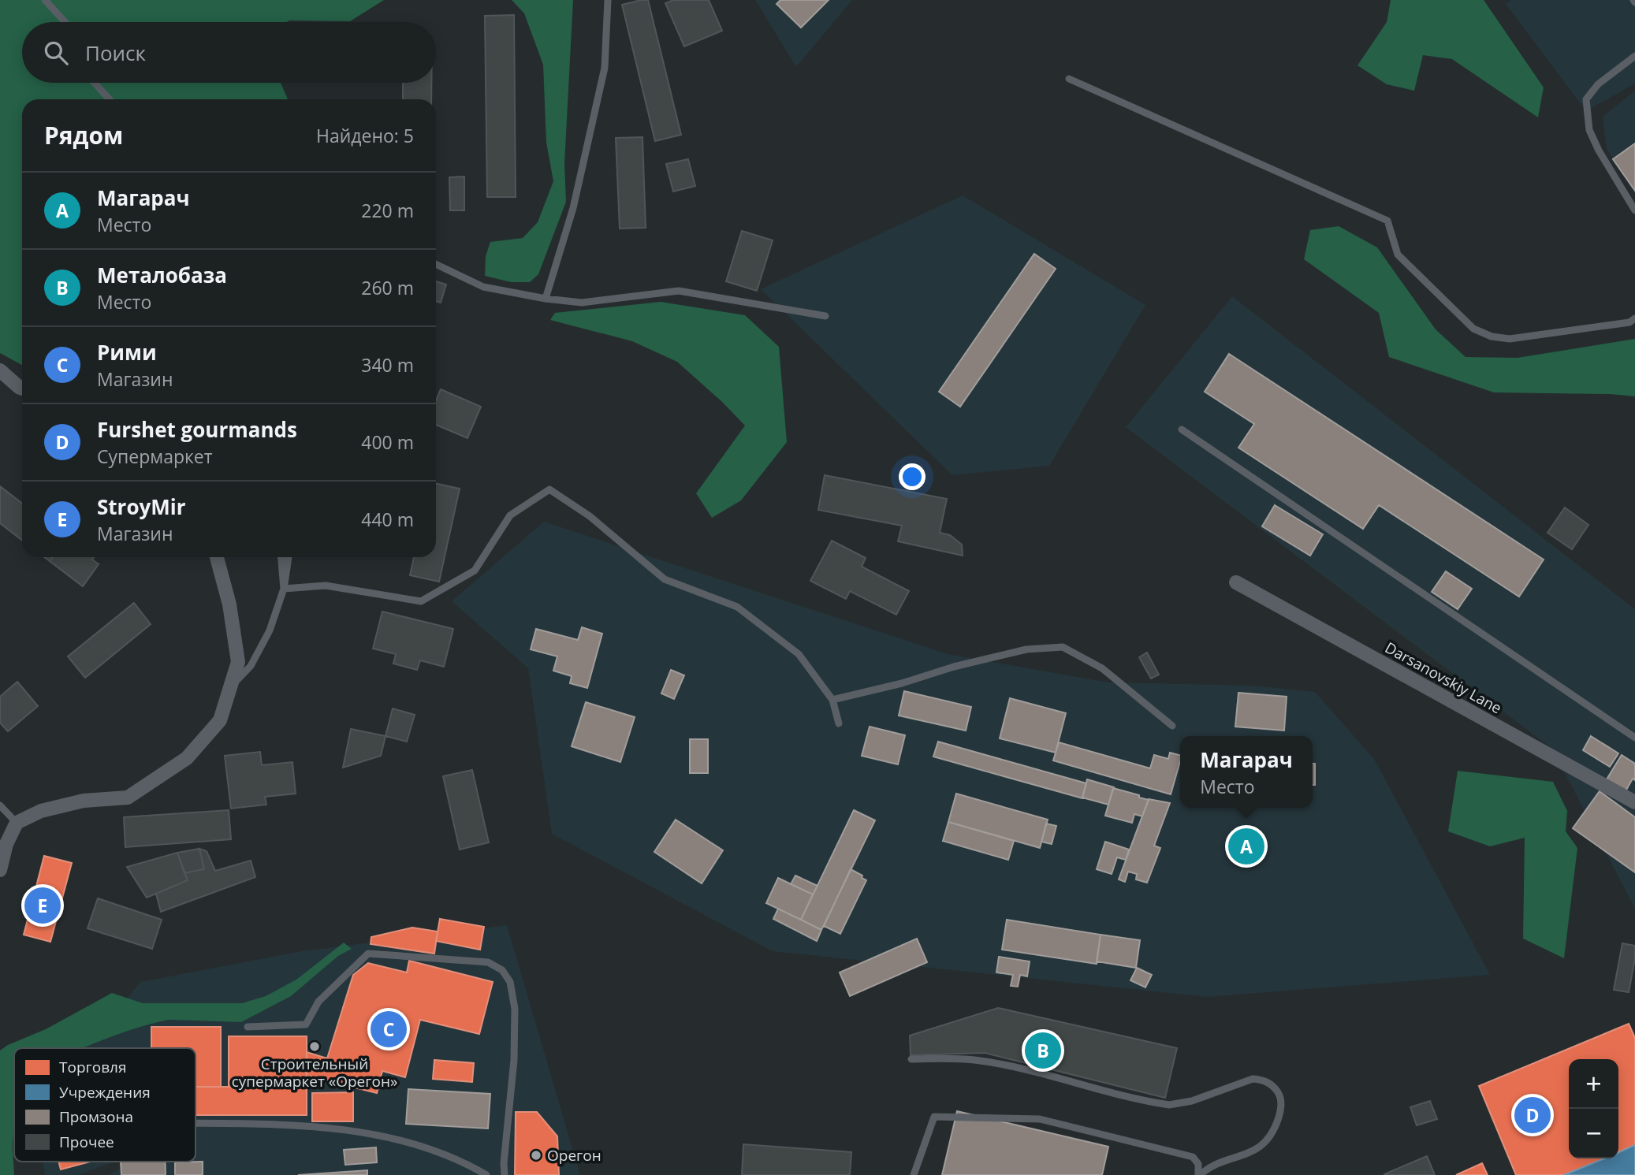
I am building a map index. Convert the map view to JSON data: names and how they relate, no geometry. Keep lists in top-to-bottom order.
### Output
{
  "streets": {
    "street": ["Darsanovskiy Lane"]
  },
  "places": ["Строительный супермаркет «Орегон»", "Орегон"],
  "legend": [
    "Торговля",
    "Учреждения",
    "Промзона",
    "Прочее"
  ],
  "page": {
    "search": "Поиск",
    "heading": ["Рядом", "Найдено: 5"],
    "list": [
      {
        "mark": "A",
        "name": "Магарач",
        "note": "Место",
        "value": "220 m"
      },
      {
        "mark": "B",
        "name": "Металобаза",
        "note": "Место",
        "value": "260 m"
      },
      {
        "mark": "C",
        "name": "Рими",
        "note": "Магазин",
        "value": "340 m"
      },
      {
        "mark": "D",
        "name": "Furshet gourmands",
        "note": "Супермаркет",
        "value": "400 m"
      },
      {
        "mark": "E",
        "name": "StroyMir",
        "note": "Магазин",
        "value": "440 m"
      }
    ],
    "popup": ["Магарач", "Место"],
    "pins": [
      "A",
      "E",
      "C",
      "B",
      "D"
    ],
    "map_buttons": ["+", "−"]
  }
}
